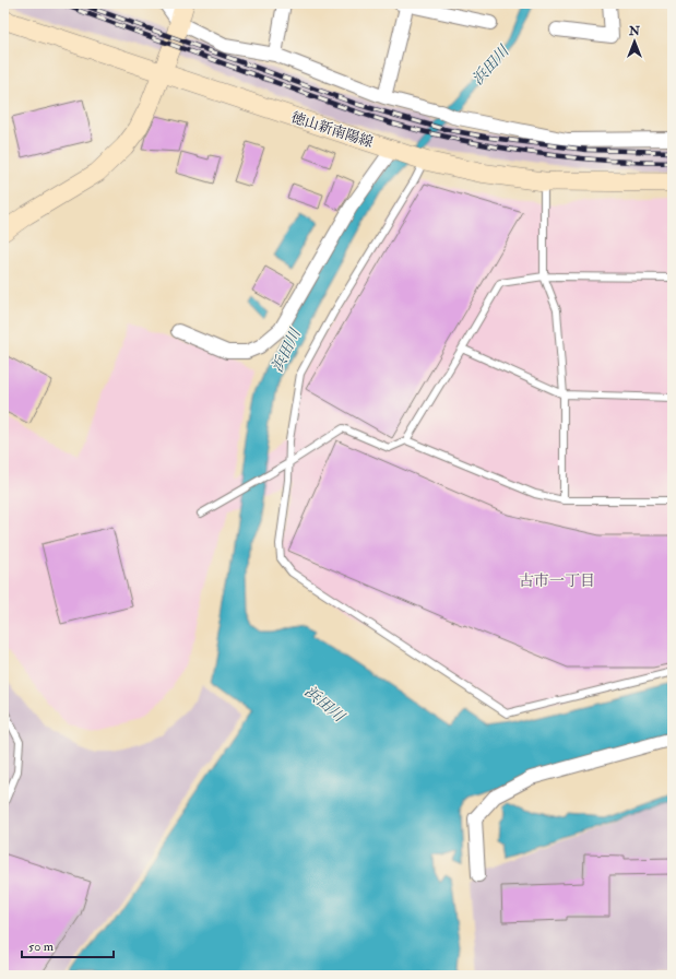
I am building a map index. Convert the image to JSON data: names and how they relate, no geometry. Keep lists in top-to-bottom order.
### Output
{
  "streets": {
    "main road": ["徳山新南陽線"]
  },
  "districts": ["古市一丁目"],
  "water": ["浜田川"],
  "scale_bar": "50 m",
  "north": "top"
}
